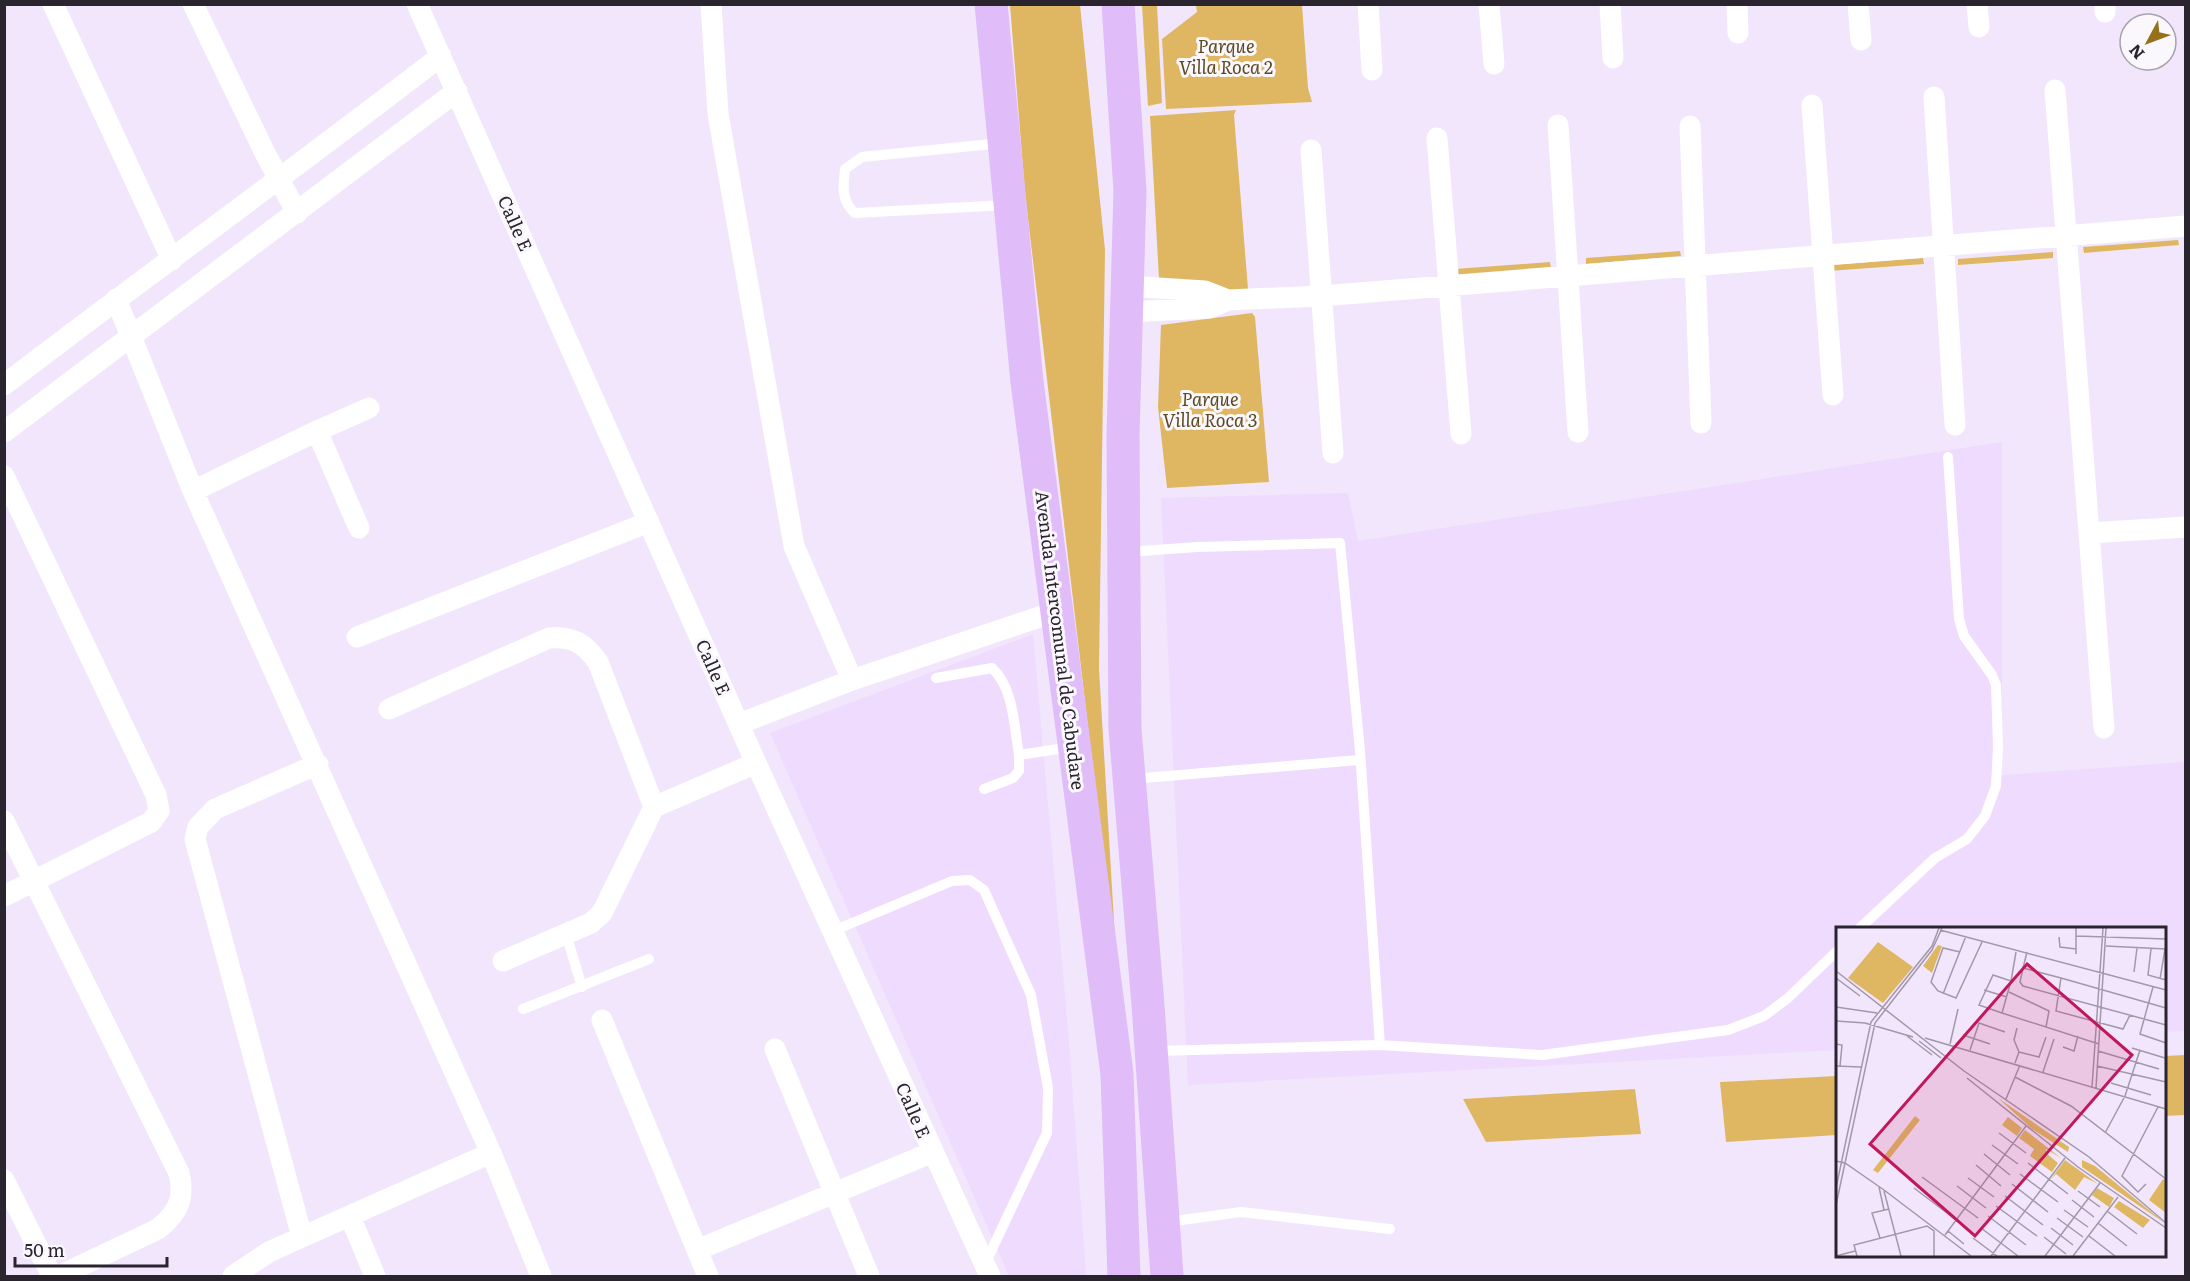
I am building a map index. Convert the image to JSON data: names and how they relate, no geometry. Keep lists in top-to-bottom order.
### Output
{
  "streets": {
    "highway": ["Avenida Intercomunal de Cabudare"],
    "street": ["Calle E"]
  },
  "parks": ["Parque Villa Roca 2", "Parque Villa Roca 3"],
  "scale_bar": "50 m",
  "north": "bottom left"
}
